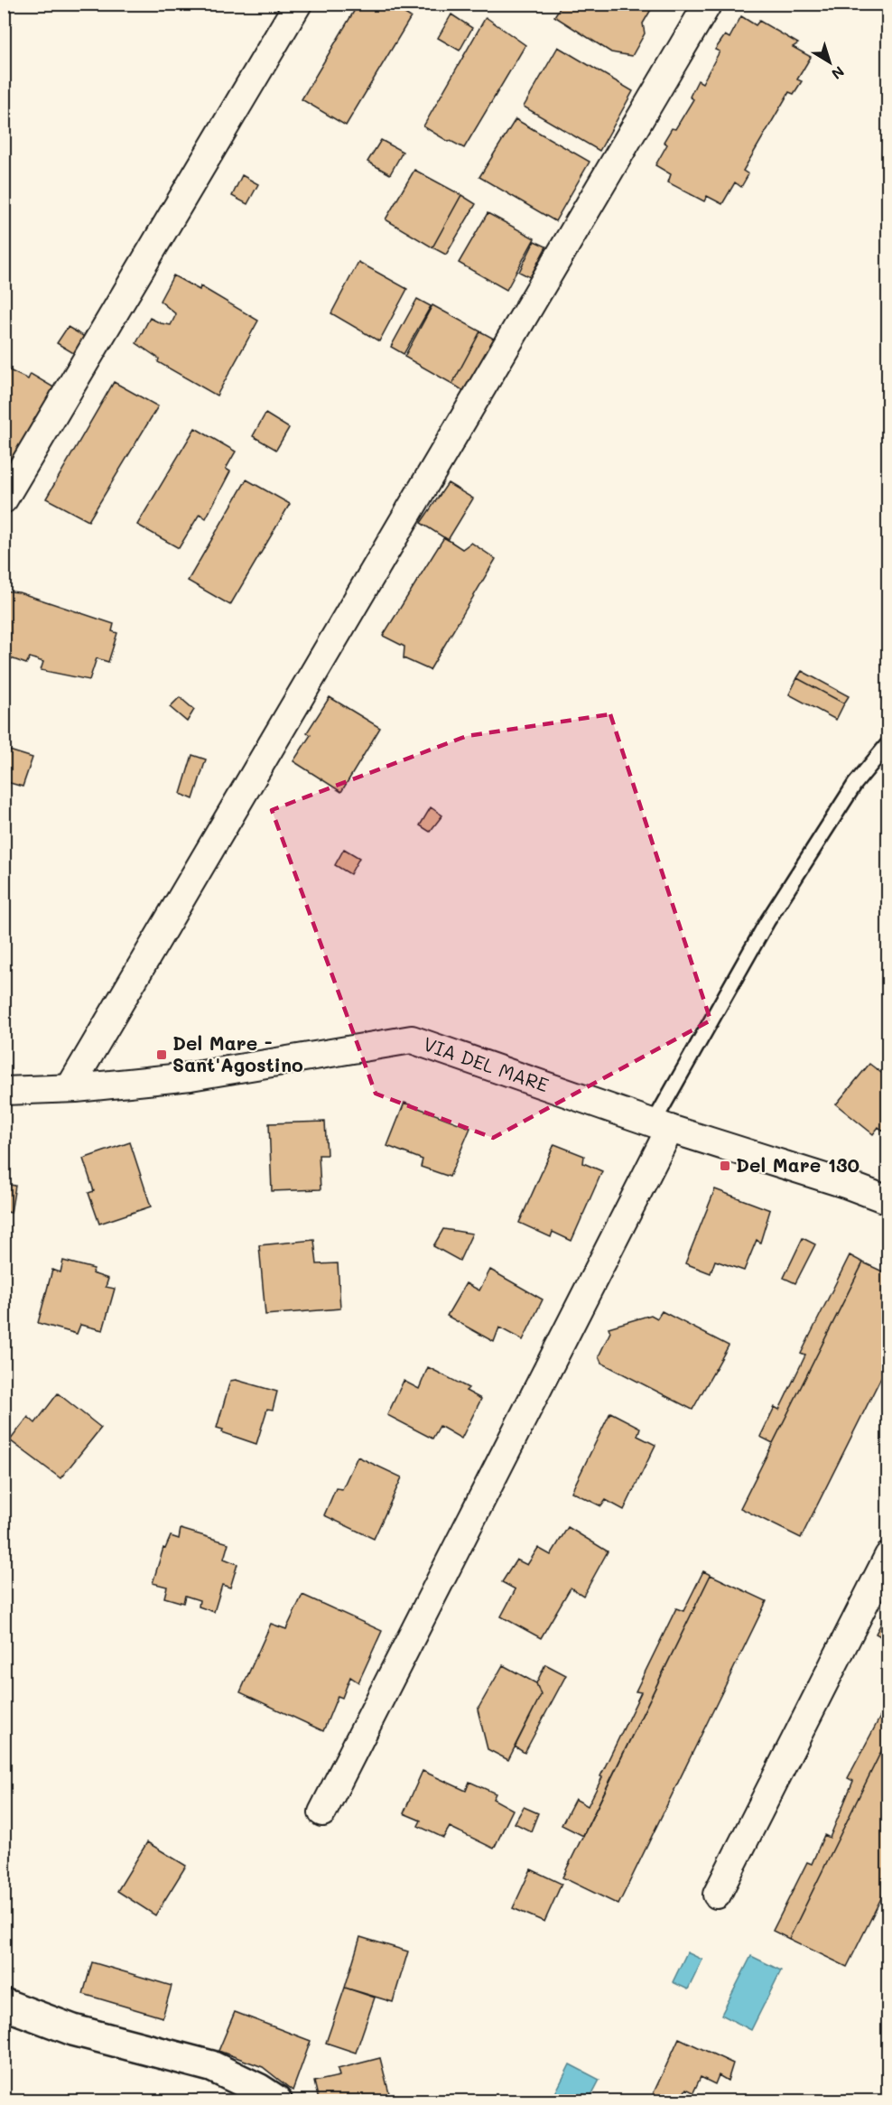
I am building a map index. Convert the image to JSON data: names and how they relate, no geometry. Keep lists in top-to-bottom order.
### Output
{
  "streets": {
    "street": ["VIA DEL MARE"]
  },
  "places": {
    "transit": ["Del Mare - Sant'Agostino", "Del Mare 130"]
  },
  "north": "bottom right"
}
